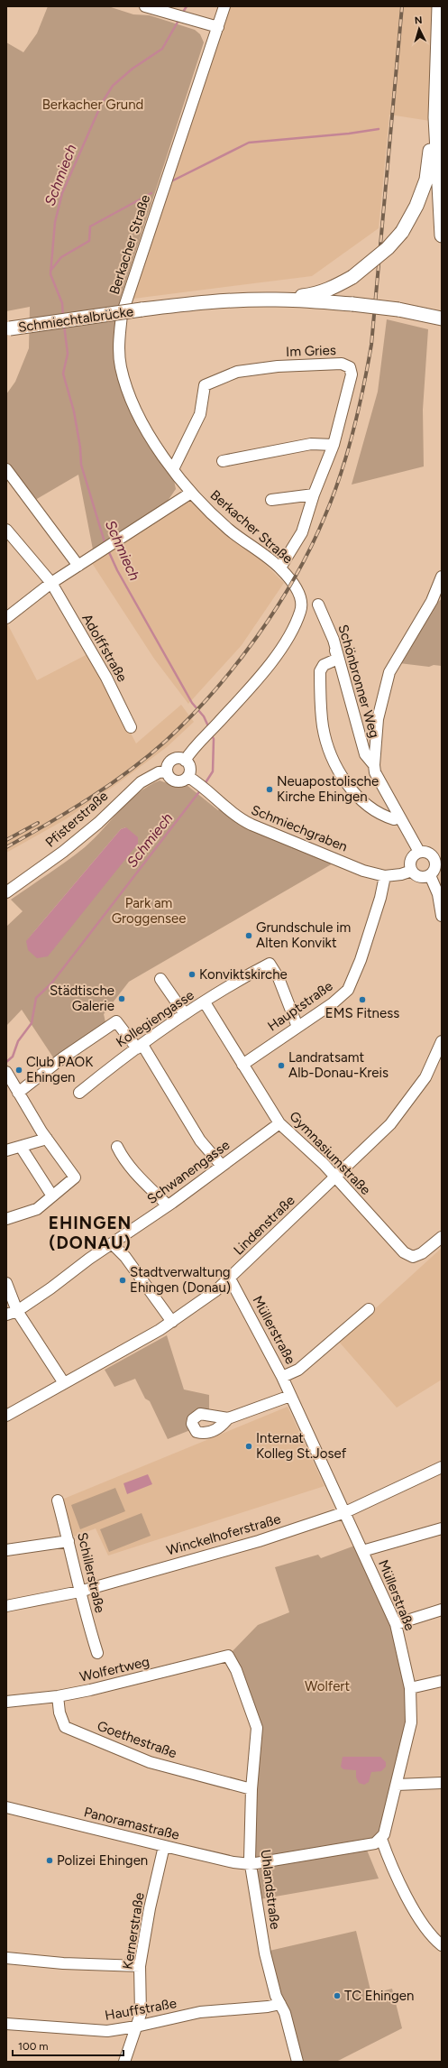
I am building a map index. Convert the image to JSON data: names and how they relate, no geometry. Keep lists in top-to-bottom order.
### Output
{
  "streets": {
    "main road": ["Schmiechtalbrücke"],
    "street": [
      "Berkacher Straße",
      "Im Gries",
      "Adolffstraße",
      "Schönbronner Weg",
      "Pfisterstraße",
      "Schmiechgraben",
      "Hauptstraße",
      "Kollegiengasse",
      "Gymnasiumstraße",
      "Schwanengasse",
      "Lindenstraße",
      "Müllerstraße",
      "Winckelhoferstraße",
      "Schillerstraße",
      "Wolfertweg",
      "Goethestraße",
      "Panoramastraße",
      "Uhlandstraße",
      "Kernerstraße",
      "Hauffstraße"
    ]
  },
  "crossings": [
    ["Berkacher Straße", "Im Gries"],
    ["Berkacher Straße", "Pfisterstraße"],
    ["Berkacher Straße", "Schmiechgraben"],
    ["Schönbronner Weg", "Schmiechgraben"],
    ["Pfisterstraße", "Schmiechgraben"],
    ["Schmiechgraben", "Hauptstraße"],
    ["Hauptstraße", "Kollegiengasse"],
    ["Hauptstraße", "Gymnasiumstraße"],
    ["Kollegiengasse", "Gymnasiumstraße"],
    ["Gymnasiumstraße", "Schwanengasse"],
    ["Gymnasiumstraße", "Lindenstraße"],
    ["Lindenstraße", "Müllerstraße"],
    ["Müllerstraße", "Winckelhoferstraße"],
    ["Winckelhoferstraße", "Schillerstraße"],
    ["Wolfertweg", "Goethestraße"],
    ["Wolfertweg", "Uhlandstraße"],
    ["Goethestraße", "Uhlandstraße"],
    ["Panoramastraße", "Uhlandstraße"],
    ["Panoramastraße", "Kernerstraße"],
    ["Uhlandstraße", "Hauffstraße"],
    ["Kernerstraße", "Hauffstraße"]
  ],
  "districts": ["EHINGEN (DONAU)"],
  "water": ["Schmiech"],
  "parks": ["Berkacher Grund", "Park am Groggensee", "Wolfert"],
  "places": [
    "Neuapostolische Kirche Ehingen",
    "Grundschule im Alten Konvikt",
    "Konviktskirche",
    "Städtische Galerie",
    "EMS Fitness",
    "Landratsamt Alb-Donau-Kreis",
    "Club PAOK Ehingen",
    "Stadtverwaltung Ehingen (Donau)",
    "Internat Kolleg St.Josef",
    "Polizei Ehingen",
    "TC Ehingen"
  ],
  "scale_bar": "100 m",
  "north": "top"
}
